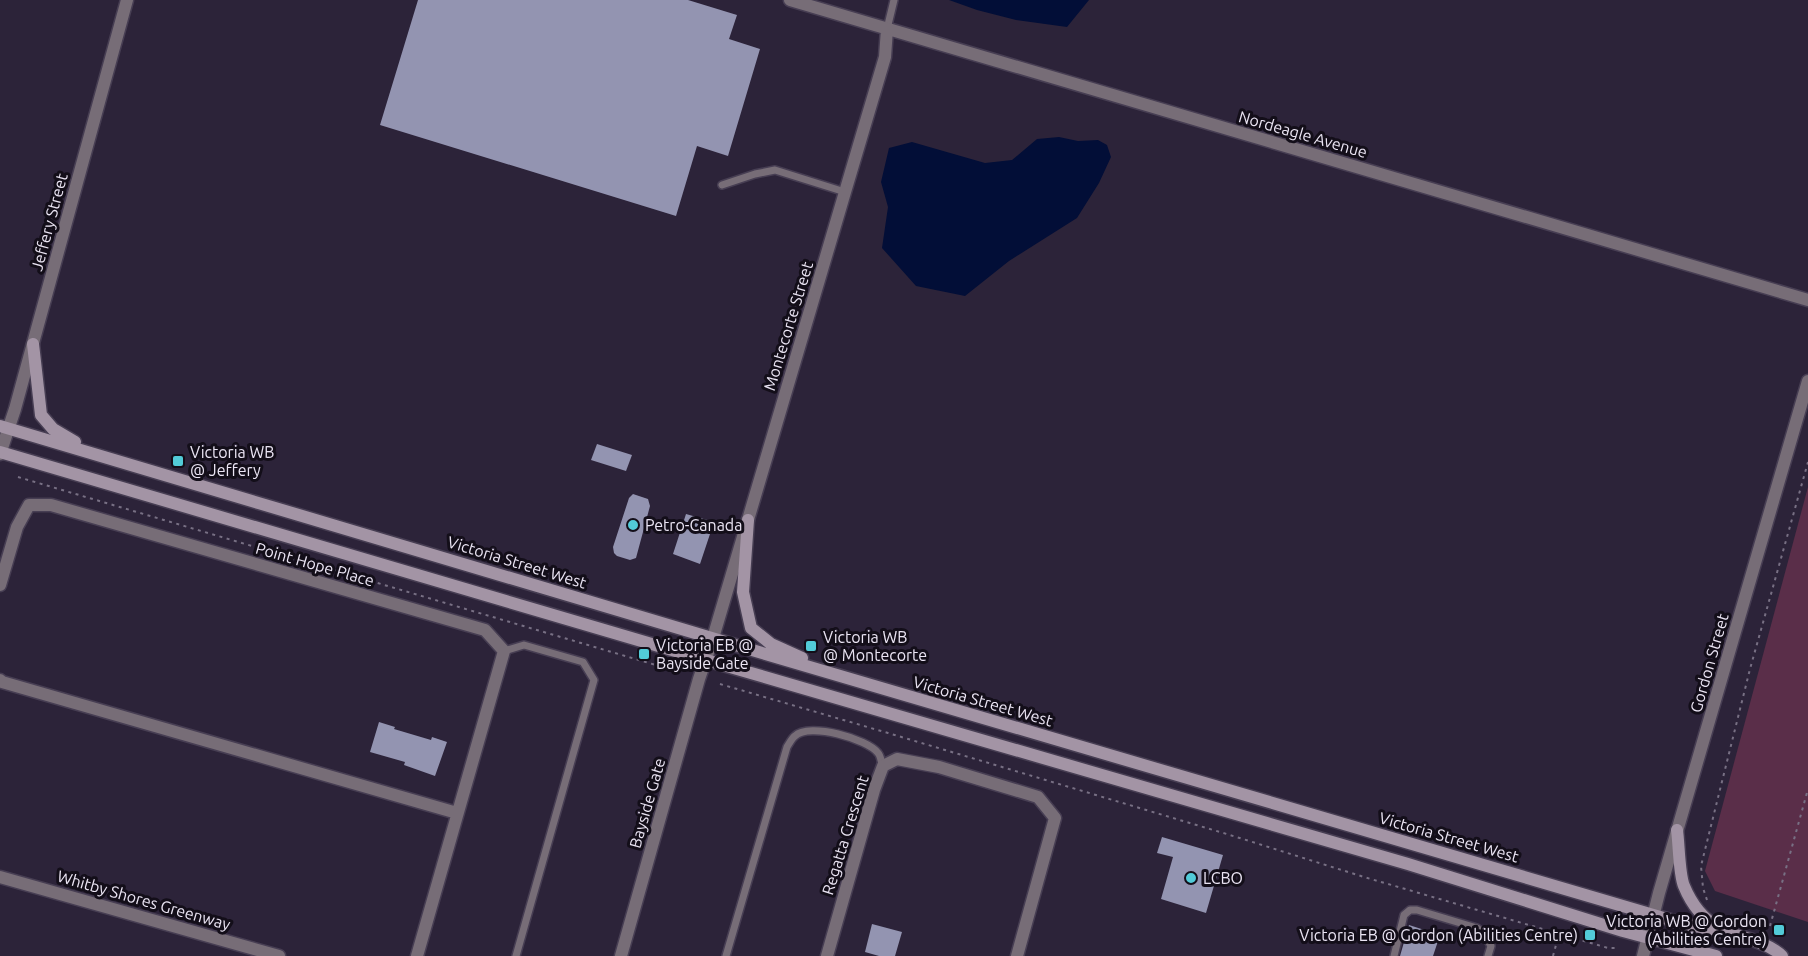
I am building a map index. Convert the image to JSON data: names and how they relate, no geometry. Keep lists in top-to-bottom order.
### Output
{
  "streets": {
    "main road": ["Victoria Street West"],
    "street": [
      "Nordeagle Avenue",
      "Jeffery Street",
      "Montecorte Street",
      "Point Hope Place",
      "Gordon Street",
      "Bayside Gate",
      "Regatta Crescent",
      "Whitby Shores Greenway"
    ]
  },
  "crossings": [
    ["Nordeagle Avenue", "Montecorte Street"],
    ["Jeffery Street", "Victoria Street West"],
    ["Montecorte Street", "Victoria Street West"],
    ["Montecorte Street", "Bayside Gate"],
    ["Victoria Street West", "Gordon Street"]
  ],
  "places": {
    "transit": [
      "Victoria WB @ Jeffery",
      "Victoria WB @ Montecorte",
      "Victoria EB @ Bayside Gate",
      "Victoria WB @ Gordon (Abilities Centre)",
      "Victoria EB @ Gordon (Abilities Centre)"
    ],
    "other": ["Petro-Canada", "LCBO"]
  }
}
